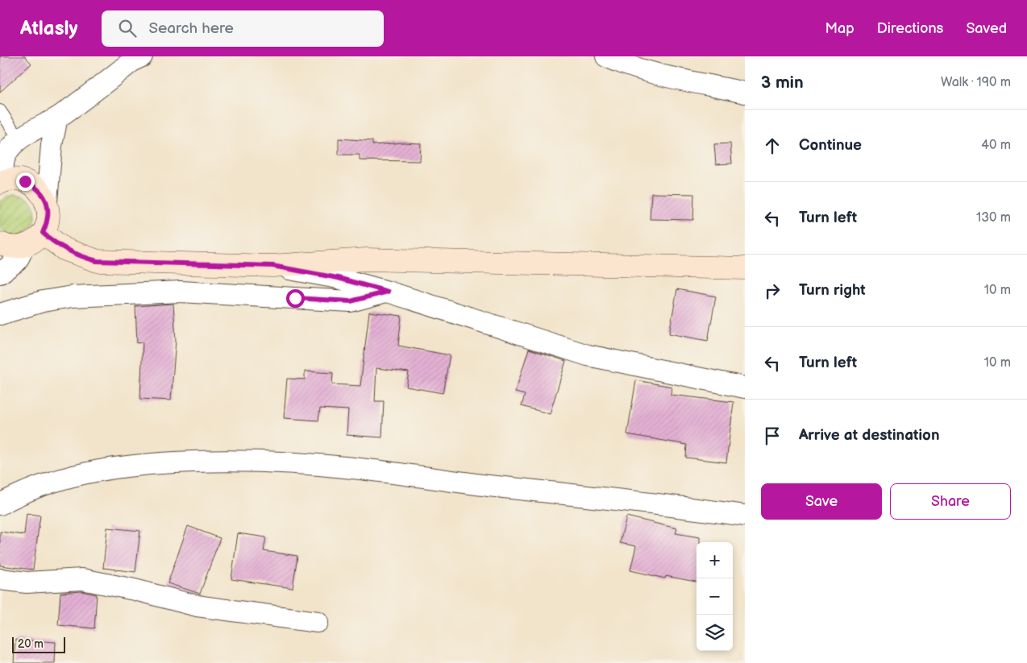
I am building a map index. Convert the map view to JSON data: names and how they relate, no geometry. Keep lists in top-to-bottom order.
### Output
{
  "scale_bar": "20 m",
  "page": {
    "header": "Atlasly",
    "search": "Search here",
    "nav": ["Map", "Directions", "Saved"],
    "heading": ["3 min", "Walk · 190 m"],
    "list": [
      ["Continue", "40 m"],
      ["Turn left", "130 m"],
      ["Turn right", "10 m"],
      ["Turn left", "10 m"],
      "Arrive at destination"
    ],
    "buttons": ["Save", "Share"],
    "map_buttons": ["+", "−"],
    "scale": "20 m"
  }
}
